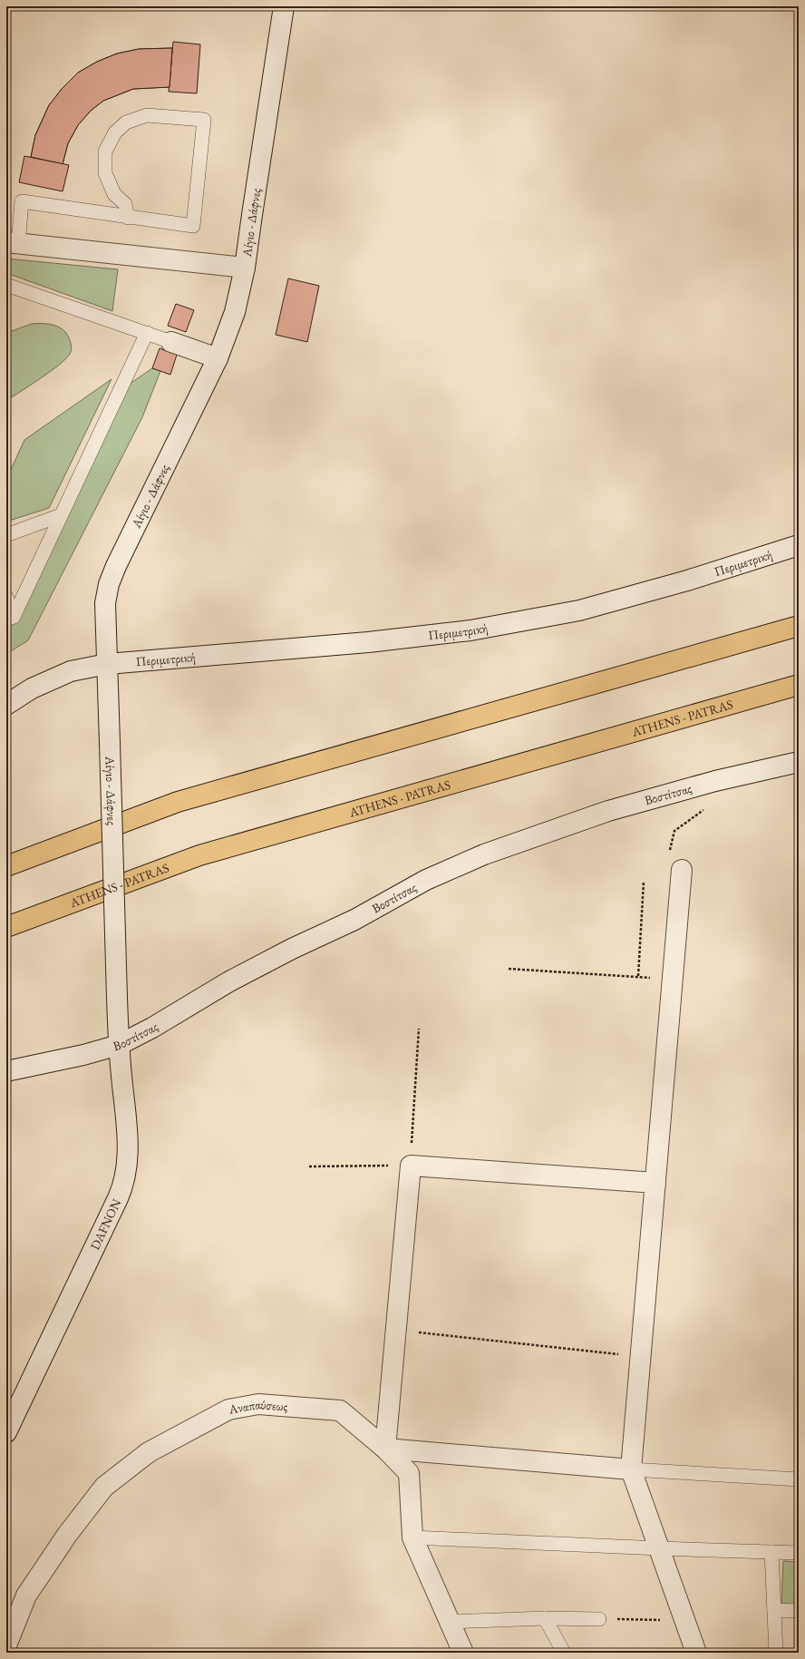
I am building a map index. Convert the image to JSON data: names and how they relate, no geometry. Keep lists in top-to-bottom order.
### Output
{
  "streets": {
    "highway": ["ATHENS - PATRAS"],
    "street": [
      "Αίγιο - Δάφνες",
      "Περιμετρική",
      "Βοστίτσας",
      "DAFNON",
      "Αναπαύσεως"
    ]
  },
  "crossings": [
    ["Αίγιο - Δάφνες", "Περιμετρική"],
    ["Αίγιο - Δάφνες", "DAFNON"],
    ["Βοστίτσας", "DAFNON"]
  ]
}
